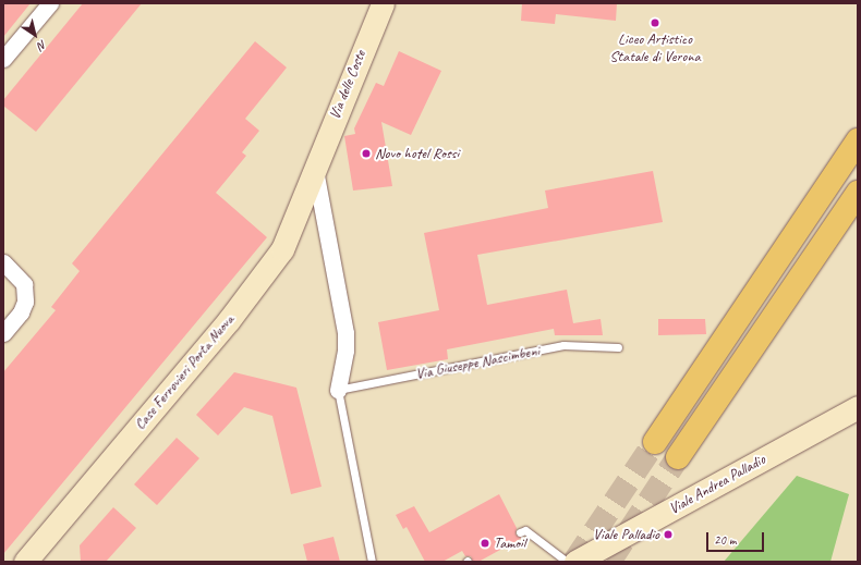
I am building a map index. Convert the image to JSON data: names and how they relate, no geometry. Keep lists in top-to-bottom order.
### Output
{
  "streets": {
    "street": ["Via delle Coste", "Case Ferrovieri Porta Nuova", "Viale Andrea Palladio"],
    "lane": ["Via Giuseppe Nascimbeni"]
  },
  "crossings": [
    ["Via delle Coste", "Case Ferrovieri Porta Nuova"]
  ],
  "places": [
    "Liceo Artistico Statale di Verona",
    "Novo hotel Rossi",
    "Viale Palladio",
    "Tamoil"
  ],
  "scale_bar": "20 m",
  "north": "bottom right"
}
